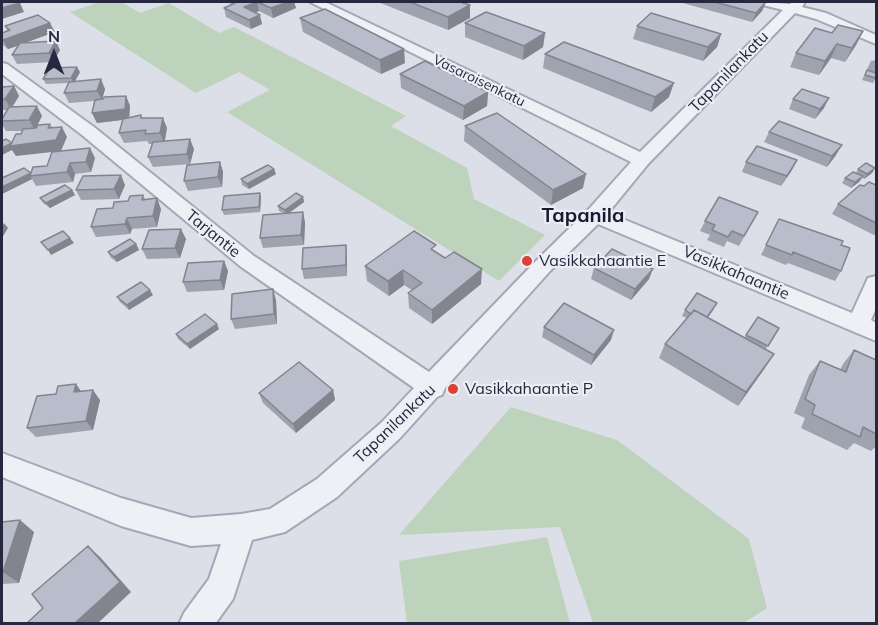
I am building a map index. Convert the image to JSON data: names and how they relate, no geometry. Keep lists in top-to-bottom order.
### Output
{
  "streets": {
    "street": [
      "Tapanilankatu",
      "Vasaroisenkatu",
      "Tarjantie",
      "Vasikkahaantie"
    ]
  },
  "crossings": [
    ["Tapanilankatu", "Vasaroisenkatu"],
    ["Tapanilankatu", "Tarjantie"],
    ["Tapanilankatu", "Vasikkahaantie"]
  ],
  "districts": ["Tapanila"],
  "places": ["Vasikkahaantie E", "Vasikkahaantie P"],
  "north": "top"
}
